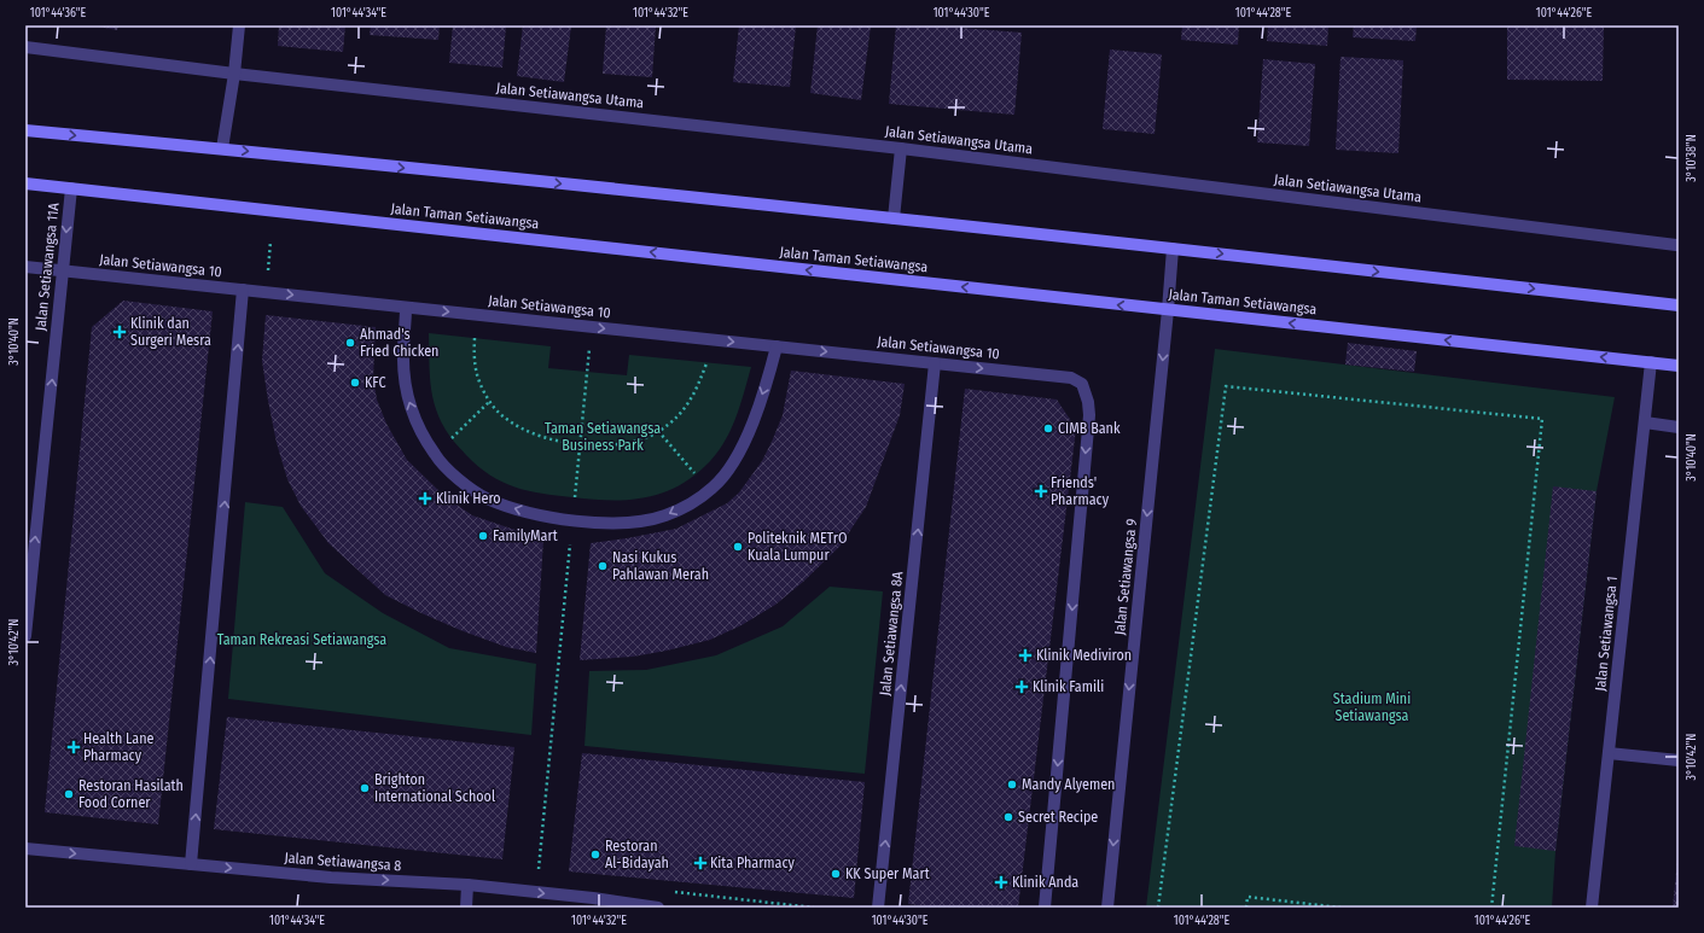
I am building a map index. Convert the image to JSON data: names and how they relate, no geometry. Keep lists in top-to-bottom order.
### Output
{
  "streets": {
    "main road": ["Jalan Taman Setiawangsa"],
    "street": [
      "Jalan Setiawangsa Utama",
      "Jalan Setiawangsa 10",
      "Jalan Setiawangsa 11A",
      "Jalan Setiawangsa 9",
      "Jalan Setiawangsa 8A",
      "Jalan Setiawangsa 1",
      "Jalan Setiawangsa 8"
    ]
  },
  "crossings": [
    ["Jalan Taman Setiawangsa", "Jalan Setiawangsa 11A"],
    ["Jalan Taman Setiawangsa", "Jalan Setiawangsa 9"],
    ["Jalan Taman Setiawangsa", "Jalan Setiawangsa 1"],
    ["Jalan Setiawangsa 10", "Jalan Setiawangsa 11A"],
    ["Jalan Setiawangsa 10", "Jalan Setiawangsa 8A"]
  ],
  "one_way": ["Jalan Setiawangsa 9", "Jalan Setiawangsa 8A", "Jalan Setiawangsa 8"],
  "parks": ["Taman Setiawangsa Business Park", "Taman Rekreasi Setiawangsa", "Stadium Mini Setiawangsa"],
  "places": {
    "health": [
      "Klinik dan Surgeri Mesra",
      "Friends' Pharmacy",
      "Klinik Hero",
      "Klinik Mediviron",
      "Klinik Famili",
      "Health Lane Pharmacy",
      "Kita Pharmacy",
      "Klinik Anda"
    ],
    "other": [
      "Ahmad's Fried Chicken",
      "KFC",
      "CIMB Bank",
      "FamilyMart",
      "Politeknik METrO Kuala Lumpur",
      "Nasi Kukus Pahlawan Merah",
      "Mandy Alyemen",
      "Brighton International School",
      "Restoran Hasilath Food Corner",
      "Secret Recipe",
      "Restoran Al-Bidayah",
      "KK Super Mart"
    ]
  },
  "coordinates": [
    "101°44'36\"E",
    "101°44'34\"E",
    "101°44'32\"E",
    "101°44'30\"E",
    "101°44'28\"E",
    "101°44'26\"E",
    "3°10'38\"N",
    "3°10'40\"N",
    "3°10'42\"N"
  ]
}
